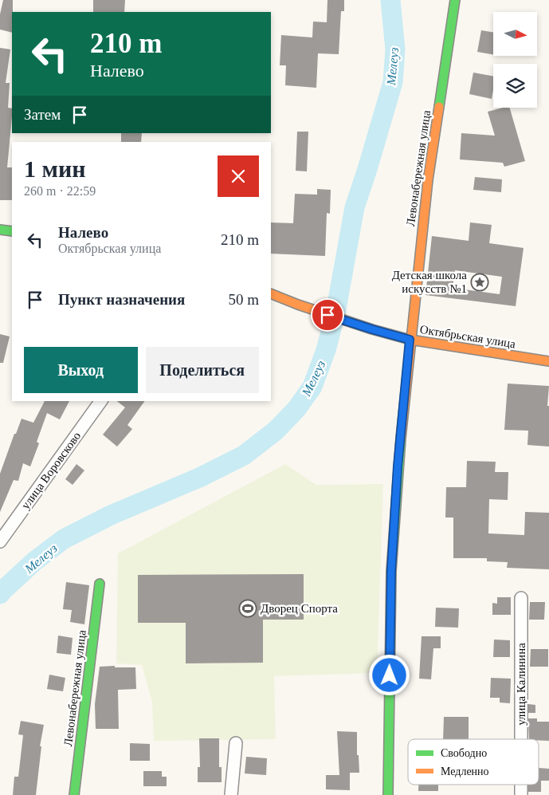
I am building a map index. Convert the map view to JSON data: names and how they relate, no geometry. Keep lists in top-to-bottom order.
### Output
{
  "streets": {
    "street": [
      "Левонабережная улица",
      "Октябрьская улица",
      "улица Воровсково",
      "улица Калинина"
    ]
  },
  "crossings": [
    ["Левонабережная улица", "Октябрьская улица"]
  ],
  "water": ["Мелеуз"],
  "places": {
    "place": ["Детская школа искусств №1"],
    "sports": ["Дворец Спорта"]
  },
  "legend": ["Свободно", "Медленно"],
  "north": "right",
  "page": {
    "turn": ["210 m", "Налево"],
    "then": "Затем",
    "heading": ["1 мин", "260 m · 22:59"],
    "list": [
      {
        "name": "Налево",
        "note": "Октябрьская улица",
        "value": "210 m"
      },
      {
        "name": "Пункт назначения",
        "value": "50 m"
      }
    ],
    "buttons": ["Выход", "Поделиться"]
  }
}
